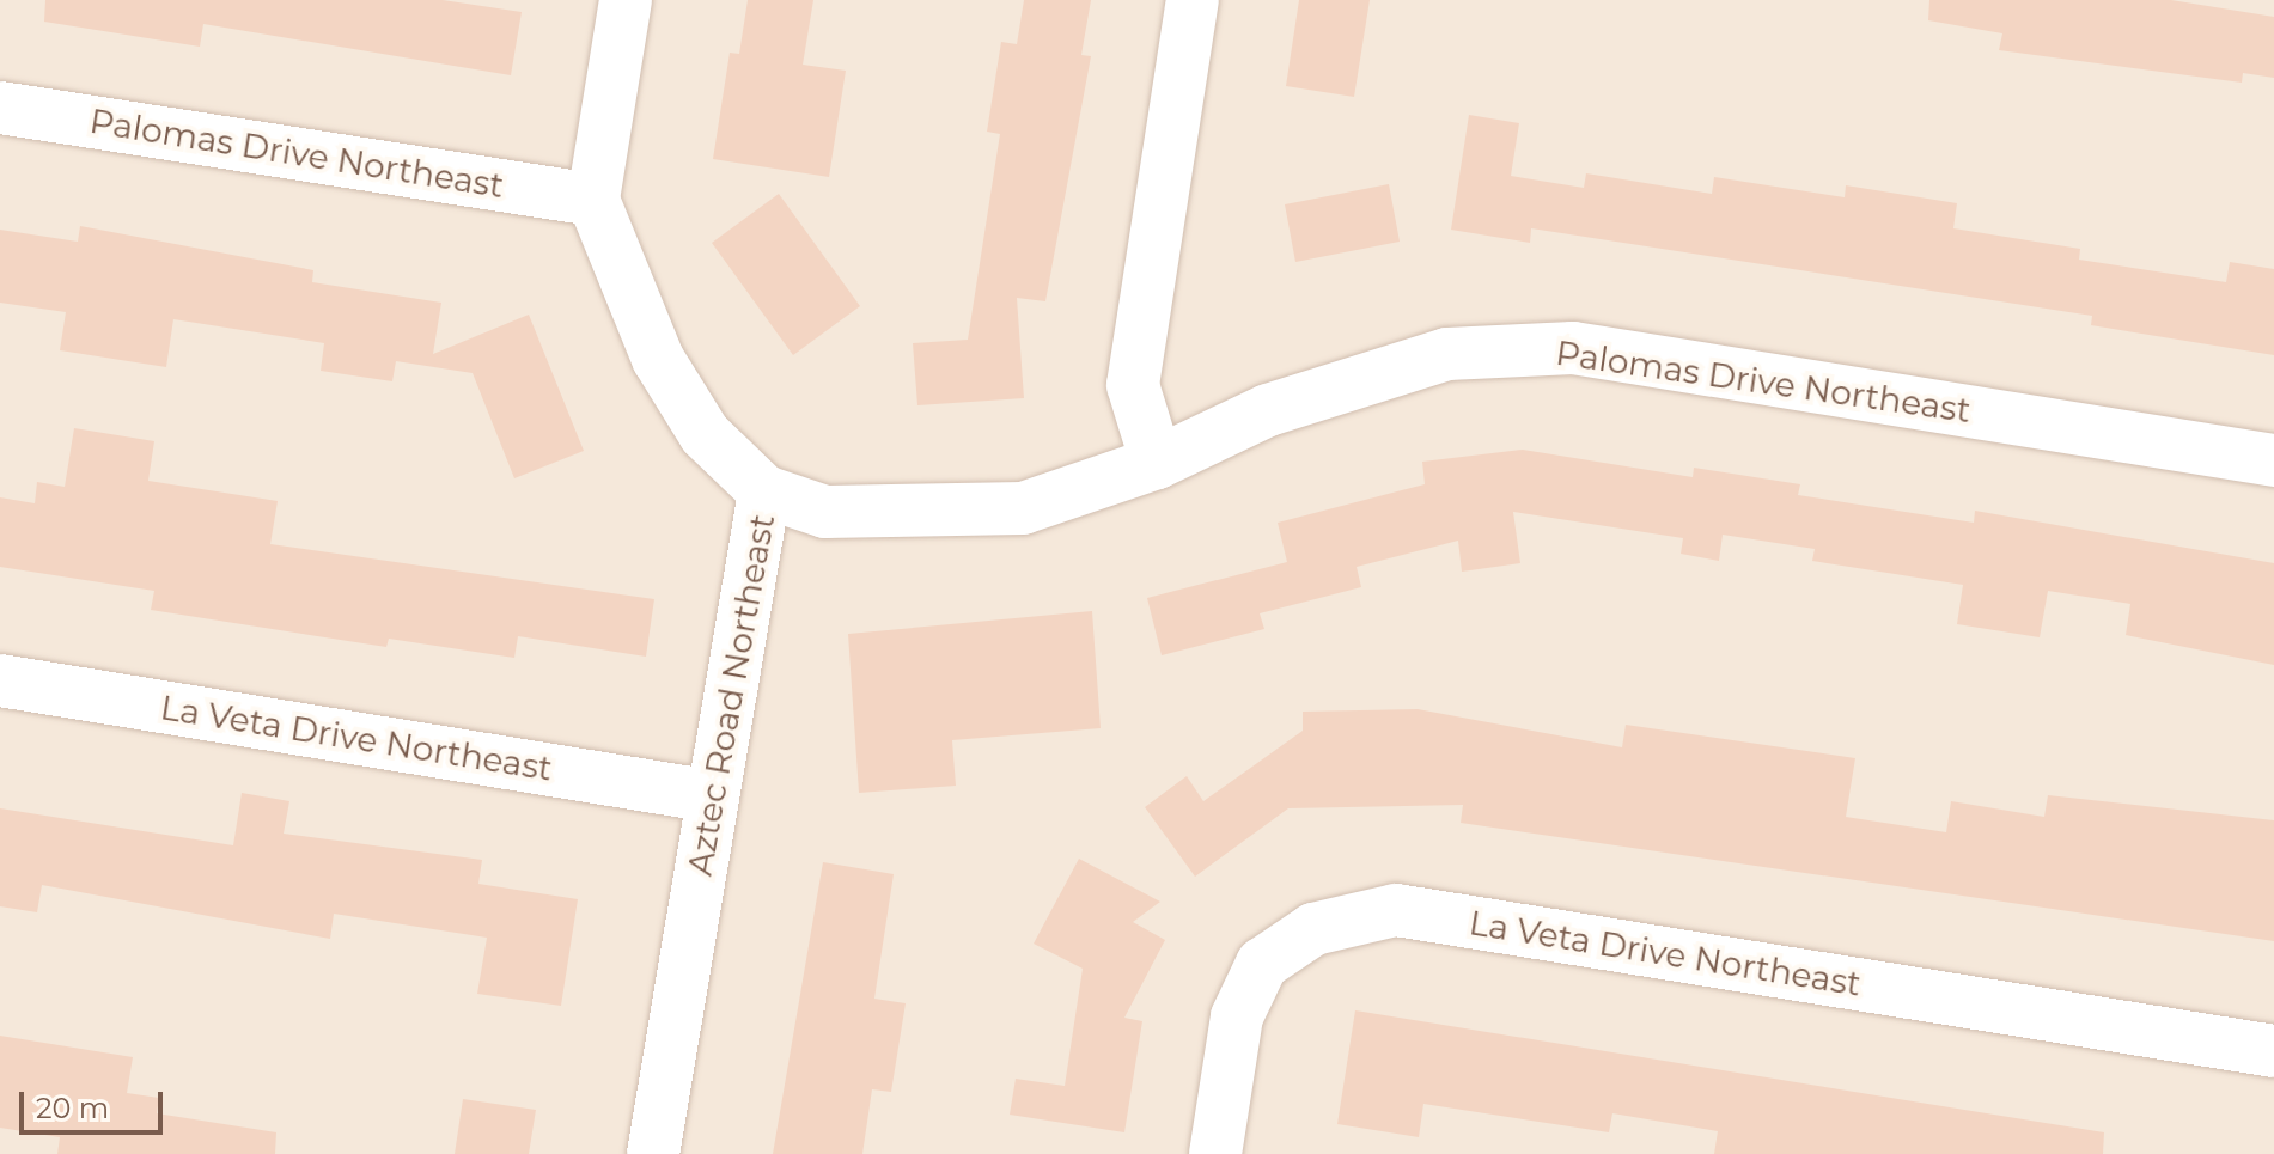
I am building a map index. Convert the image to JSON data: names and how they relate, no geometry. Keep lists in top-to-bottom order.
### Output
{
  "streets": {
    "street": ["Palomas Drive Northeast", "Aztec Road Northeast", "La Veta Drive Northeast"]
  },
  "crossings": [
    ["Palomas Drive Northeast", "Aztec Road Northeast"],
    ["Aztec Road Northeast", "La Veta Drive Northeast"]
  ],
  "scale_bar": "20 m"
}
